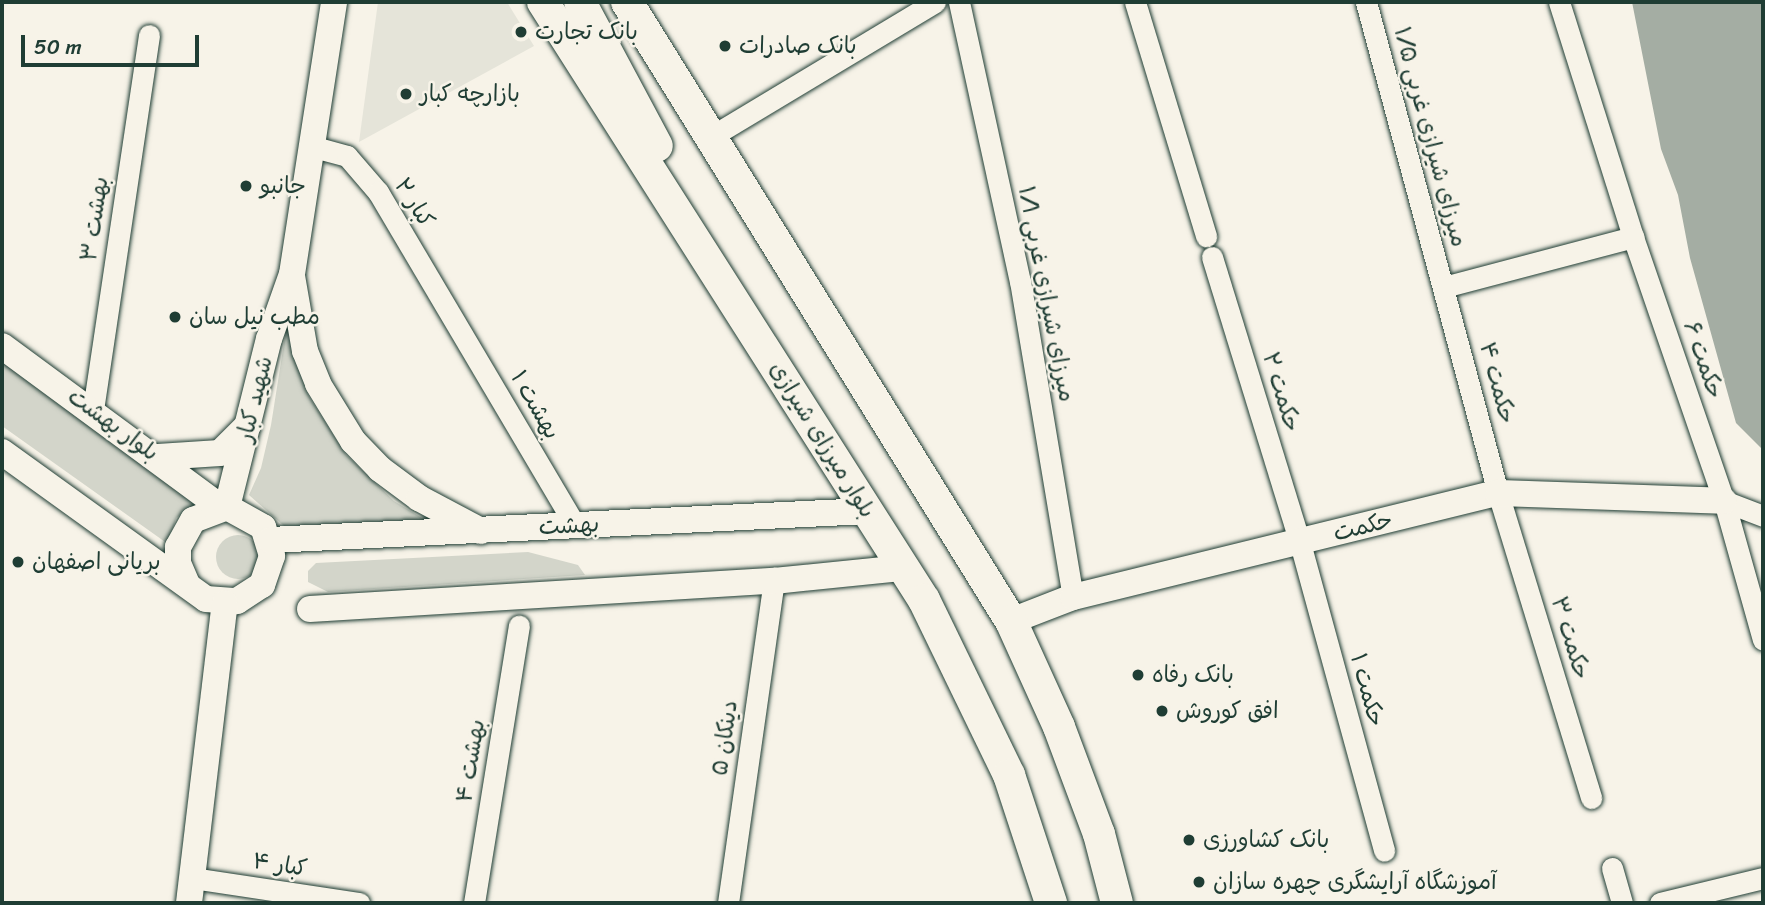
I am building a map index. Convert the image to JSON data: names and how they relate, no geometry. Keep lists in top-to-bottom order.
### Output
{
  "streets": {
    "main road": ["بلوار میرزای شیرازی"],
    "street": [
      "۱/۵ میرزای شیرازی غربی",
      "۲ کبار",
      "۳ بهشت",
      "۱/۱ میرزای شیرازی غربی",
      "۶ حکمت",
      "۴ حکمت",
      "۲ حکمت",
      "شهید کبار",
      "۱ بهشت",
      "بلوار بهشت",
      "بهشت",
      "حکمت",
      "۳ حکمت",
      "۱ حکمت",
      "۵ دینکان",
      "۴ بهشت",
      "۴ کبار"
    ]
  },
  "crossings": [
    ["۱/۵ میرزای شیرازی غربی", "۴ حکمت"],
    ["۲ کبار", "شهید کبار"],
    ["۲ کبار", "۱ بهشت"],
    ["۳ بهشت", "بلوار بهشت"],
    ["۱/۱ میرزای شیرازی غربی", "حکمت"],
    ["۶ حکمت", "حکمت"],
    ["۴ حکمت", "حکمت"],
    ["۴ حکمت", "۳ حکمت"],
    ["۲ حکمت", "حکمت"],
    ["۲ حکمت", "۱ حکمت"],
    ["شهید کبار", "بلوار بهشت"],
    ["شهید کبار", "بهشت"],
    ["۱ بهشت", "بهشت"],
    ["بلوار بهشت", "بهشت"],
    ["بلوار میرزای شیرازی", "بهشت"],
    ["حکمت", "۳ حکمت"],
    ["حکمت", "۱ حکمت"]
  ],
  "places": [
    "بانک تجارت",
    "بانک صادرات",
    "بازارچه کبار",
    "جانبو",
    "مطب نیل سان",
    "بریانی اصفهان",
    "بانک رفاه",
    "افق کوروش",
    "بانک کشاورزی",
    "آموزشگاه آرایشگری چهره سازان"
  ],
  "scale_bar": "50 m"
}
